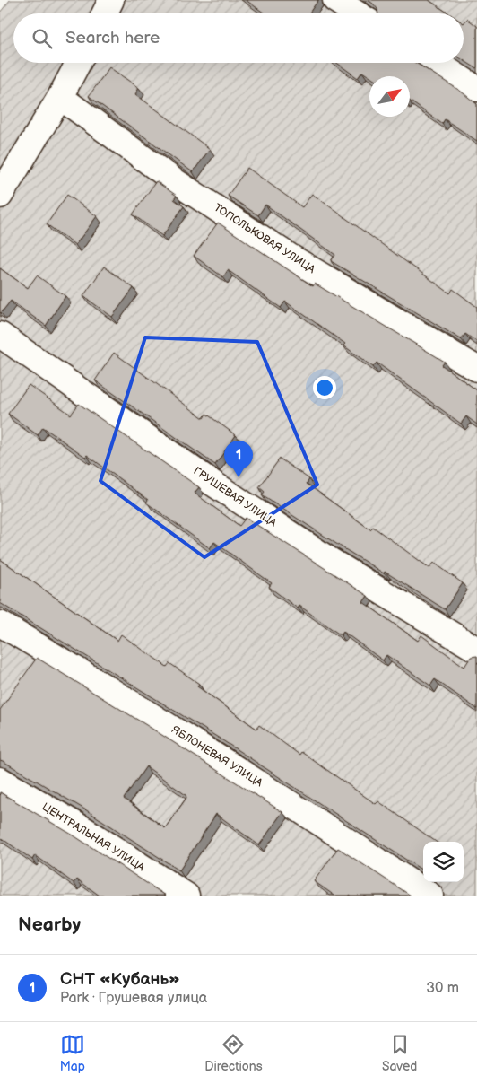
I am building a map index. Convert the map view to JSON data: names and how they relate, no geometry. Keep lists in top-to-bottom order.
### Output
{
  "streets": {
    "street": [
      "ТОПОЛЬКОВАЯ УЛИЦА",
      "ГРУШЕВАЯ УЛИЦА",
      "ЯБЛОНЕВАЯ УЛИЦА",
      "ЦЕНТРАЛЬНАЯ УЛИЦА"
    ]
  },
  "north": "top right",
  "page": {
    "search": "Search here",
    "pins": "1",
    "heading": "Nearby",
    "list": [
      {
        "mark": "1",
        "name": "СНТ «Кубань»",
        "note": "Park · Грушевая улица",
        "value": "30 m"
      }
    ],
    "nav": ["Map", "Directions", "Saved"]
  }
}
